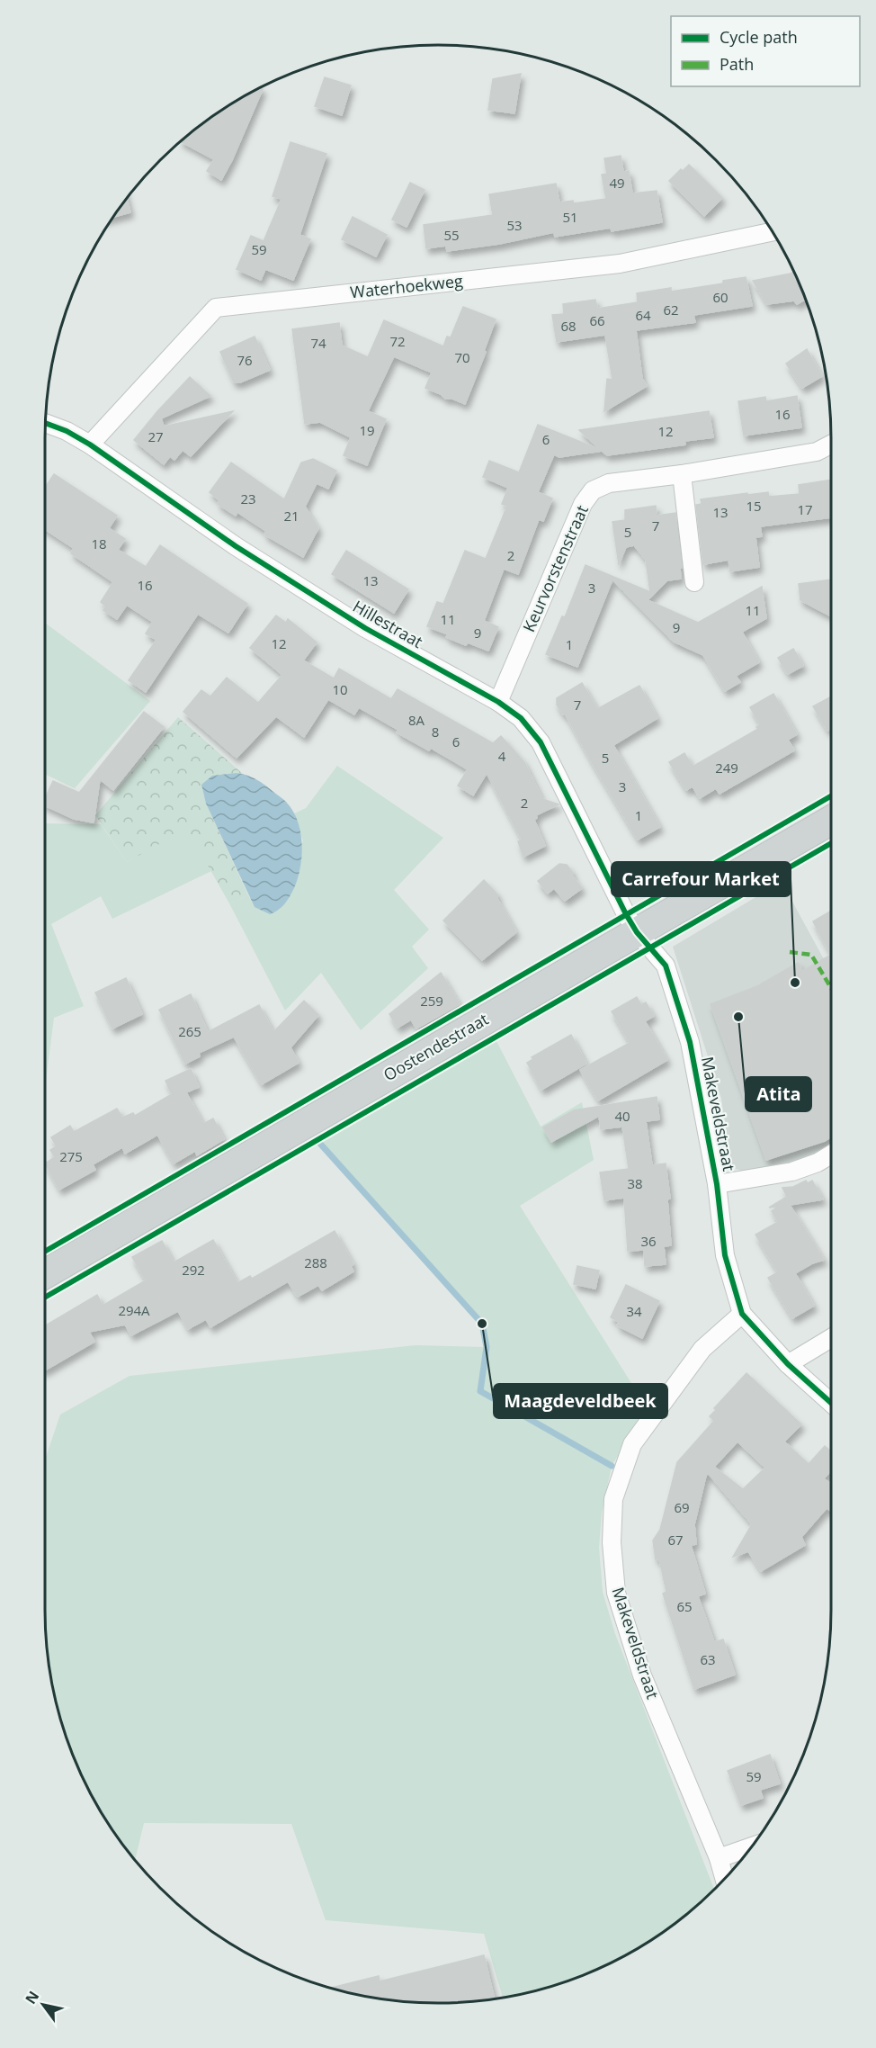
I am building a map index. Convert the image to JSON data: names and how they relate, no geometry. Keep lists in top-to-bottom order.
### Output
{
  "streets": {
    "main road": ["Oostendestraat"],
    "street": [
      "Waterhoekweg",
      "Keurvorstenstraat",
      "Hillestraat",
      "Makeveldstraat"
    ]
  },
  "crossings": [
    ["Waterhoekweg", "Hillestraat"],
    ["Keurvorstenstraat", "Hillestraat"],
    ["Hillestraat", "Oostendestraat"],
    ["Hillestraat", "Makeveldstraat"],
    ["Oostendestraat", "Makeveldstraat"]
  ],
  "places": ["Carrefour Market", "Atita", "Maagdeveldbeek"],
  "house_numbers": [
    "49",
    "51",
    "53",
    "55",
    "59",
    "60",
    "62",
    "64",
    "66",
    "68",
    "72",
    "74",
    "70",
    "76",
    "16",
    "19",
    "12",
    "27",
    "6",
    "23",
    "15",
    "17",
    "13",
    "21",
    "7",
    "5",
    "18",
    "2",
    "13",
    "16",
    "3",
    "11",
    "11",
    "9",
    "9",
    "12",
    "1",
    "10",
    "7",
    "8A",
    "8",
    "6",
    "4",
    "5",
    "249",
    "3",
    "2",
    "1",
    "259",
    "265",
    "40",
    "275",
    "38",
    "36",
    "288",
    "292",
    "294A",
    "34",
    "69",
    "67",
    "65",
    "63",
    "59"
  ],
  "legend": ["Cycle path", "Path"],
  "north": "top left"
}
